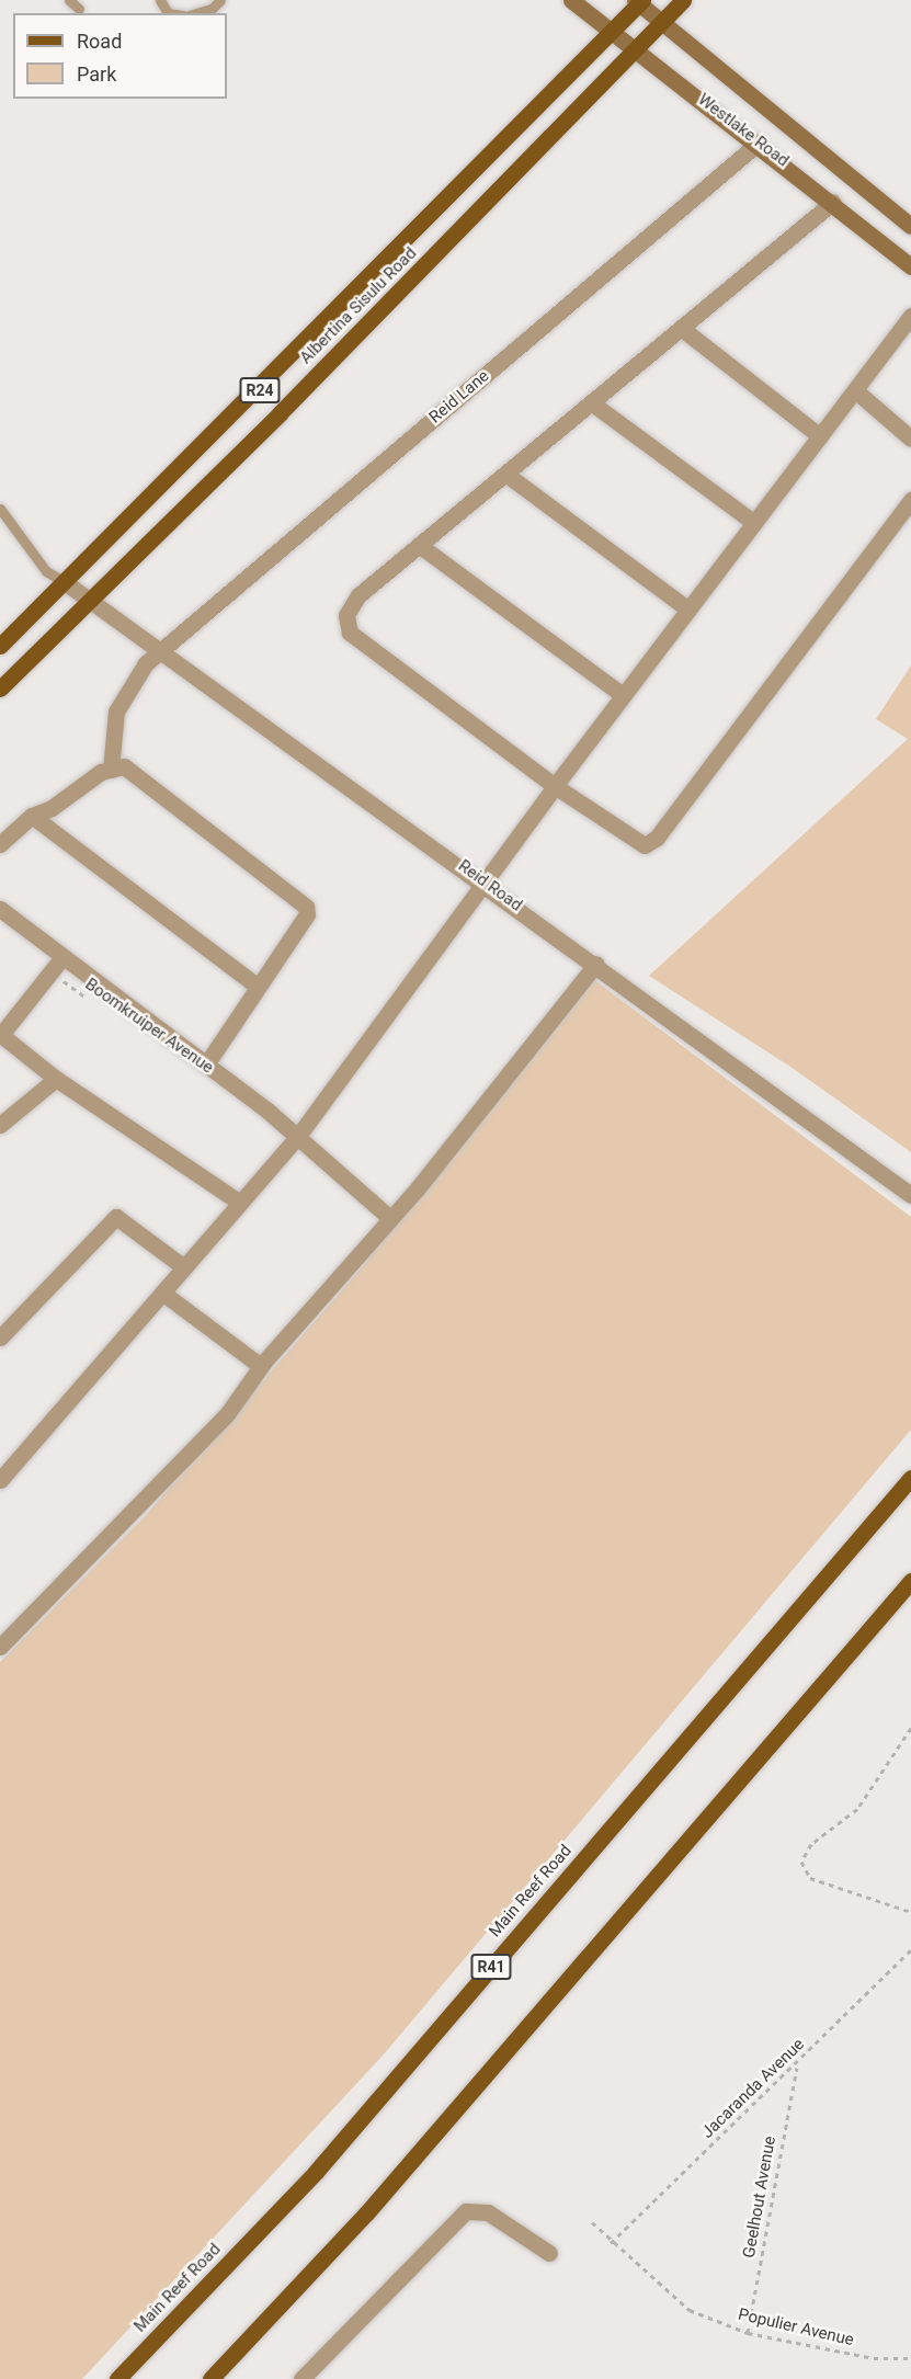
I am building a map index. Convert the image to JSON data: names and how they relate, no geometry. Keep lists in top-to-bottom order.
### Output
{
  "streets": {
    "main road": [
      "Westlake Road",
      "Albertina Sisulu Road",
      "R24",
      "Main Reef Road",
      "R41"
    ],
    "street": ["Reid Lane", "Reid Road"],
    "path": [
      "Boomkruiper Avenue",
      "Jacaranda Avenue",
      "Geelhout Avenue",
      "Populier Avenue"
    ]
  },
  "crossings": [
    ["Westlake Road", "Albertina Sisulu Road"],
    ["Westlake Road", "Reid Lane"],
    ["Albertina Sisulu Road", "Reid Road"],
    ["Reid Lane", "Reid Road"],
    ["Jacaranda Avenue", "Geelhout Avenue"],
    ["Jacaranda Avenue", "Populier Avenue"],
    ["Geelhout Avenue", "Populier Avenue"]
  ],
  "legend": ["Road", "Park"]
}
